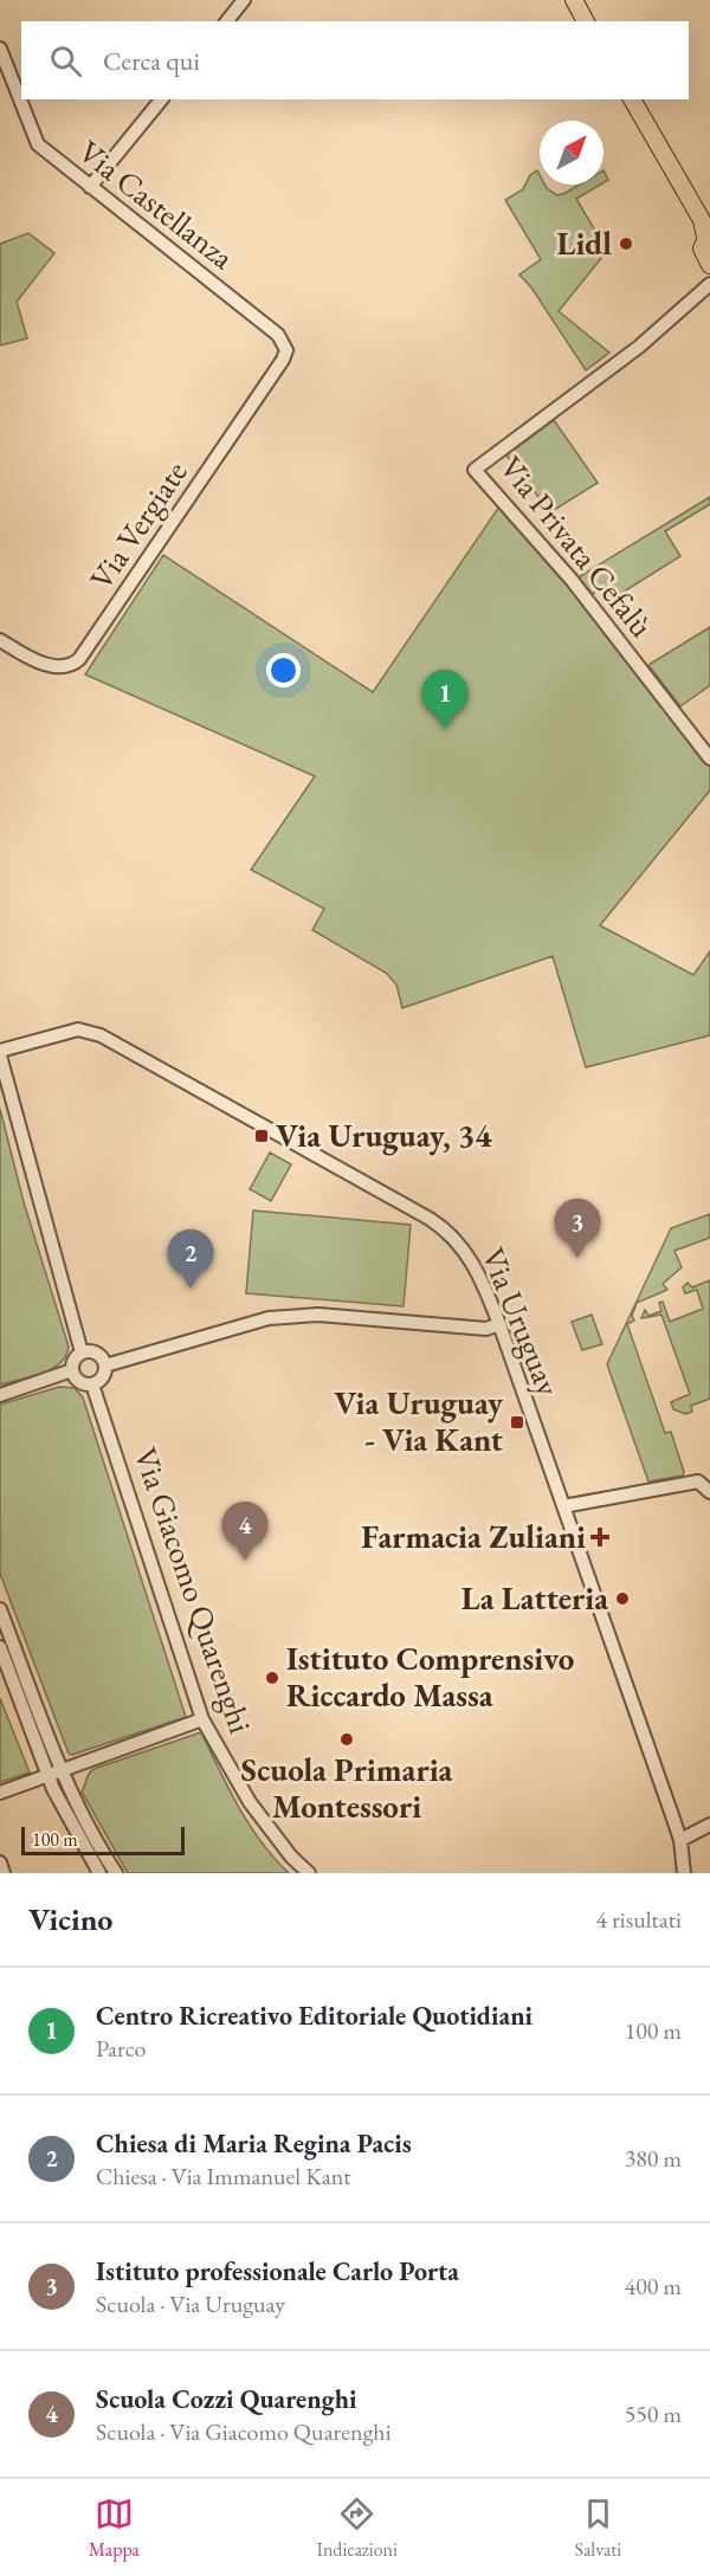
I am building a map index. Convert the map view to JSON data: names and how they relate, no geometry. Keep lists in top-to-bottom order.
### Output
{
  "streets": {
    "street": [
      "Via Castellanza",
      "Via Vergiate",
      "Via Privata Cefalù",
      "Via Uruguay",
      "Via Giacomo Quarenghi"
    ]
  },
  "crossings": [
    ["Via Castellanza", "Via Vergiate"]
  ],
  "places": {
    "other": [
      "Lidl",
      "La Latteria",
      "Istituto Comprensivo Riccardo Massa",
      "Scuola Primaria Montessori"
    ],
    "transit": ["Via Uruguay, 34", "Via Uruguay - Via Kant"],
    "health": ["Farmacia Zuliani"]
  },
  "scale_bar": "100 m",
  "north": "top right",
  "page": {
    "search": "Cerca qui",
    "pins": [
      "1",
      "3",
      "2",
      "4"
    ],
    "scale": "100 m",
    "heading": ["Vicino", "4 risultati"],
    "list": [
      {
        "mark": "1",
        "name": "Centro Ricreativo Editoriale Quotidiani",
        "note": "Parco",
        "value": "100 m"
      },
      {
        "mark": "2",
        "name": "Chiesa di Maria Regina Pacis",
        "note": "Chiesa · Via Immanuel Kant",
        "value": "380 m"
      },
      {
        "mark": "3",
        "name": "Istituto professionale Carlo Porta",
        "note": "Scuola · Via Uruguay",
        "value": "400 m"
      },
      {
        "mark": "4",
        "name": "Scuola Cozzi Quarenghi",
        "note": "Scuola · Via Giacomo Quarenghi",
        "value": "550 m"
      }
    ],
    "nav": ["Mappa", "Indicazioni", "Salvati"]
  }
}
